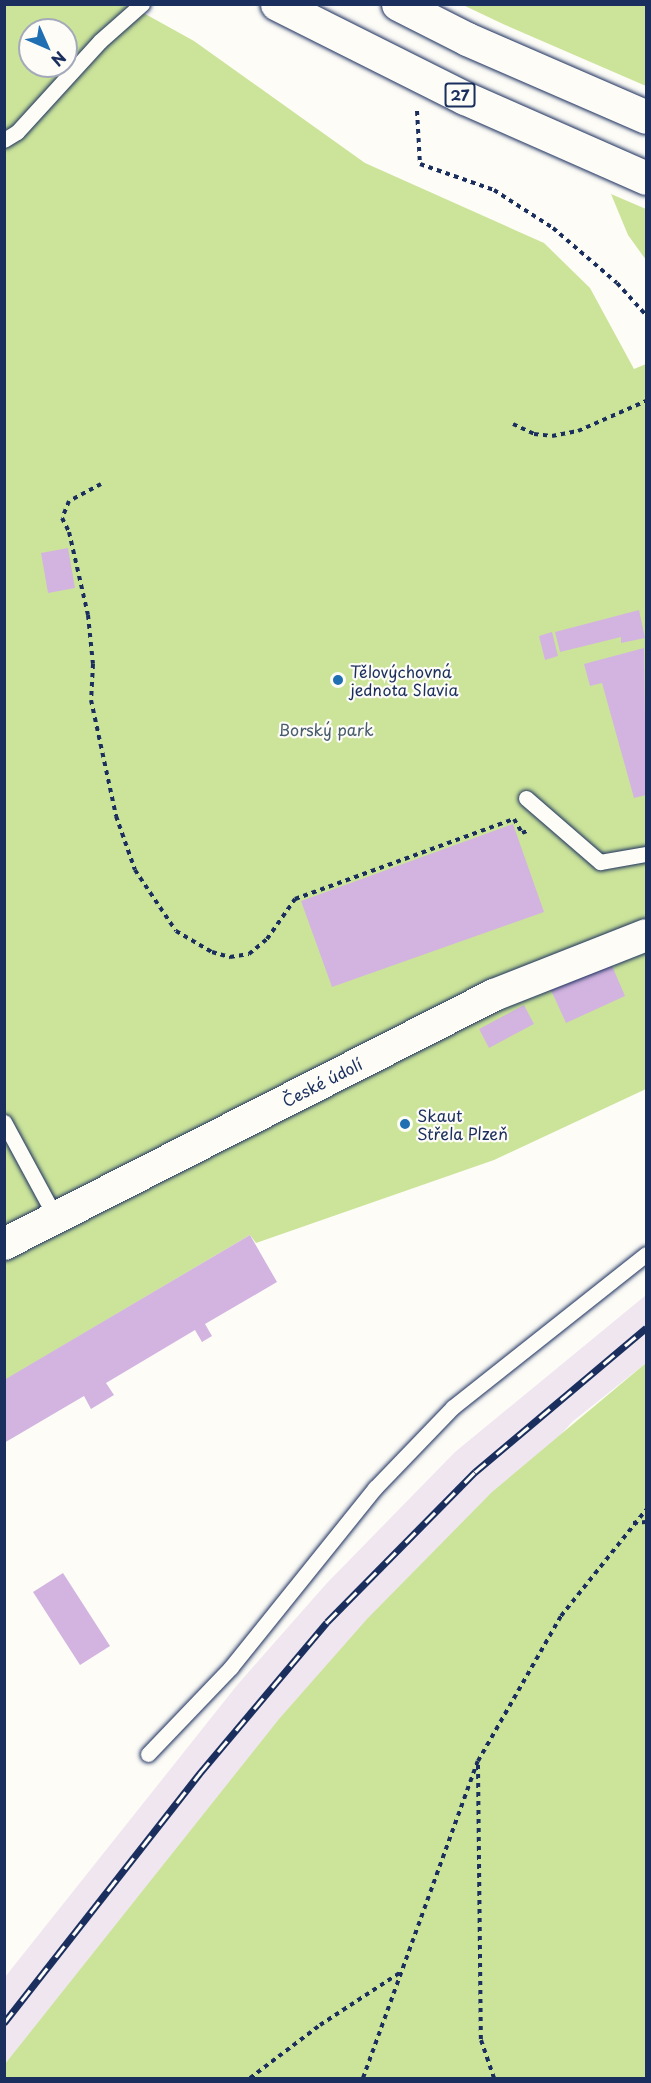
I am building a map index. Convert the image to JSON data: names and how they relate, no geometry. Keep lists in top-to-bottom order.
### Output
{
  "streets": {
    "highway": ["27"],
    "street": ["České údolí"]
  },
  "parks": ["Borský park"],
  "places": ["Tělovýchovná jednota Slavia", "Skaut Střela Plzeň"],
  "north": "bottom right"
}
